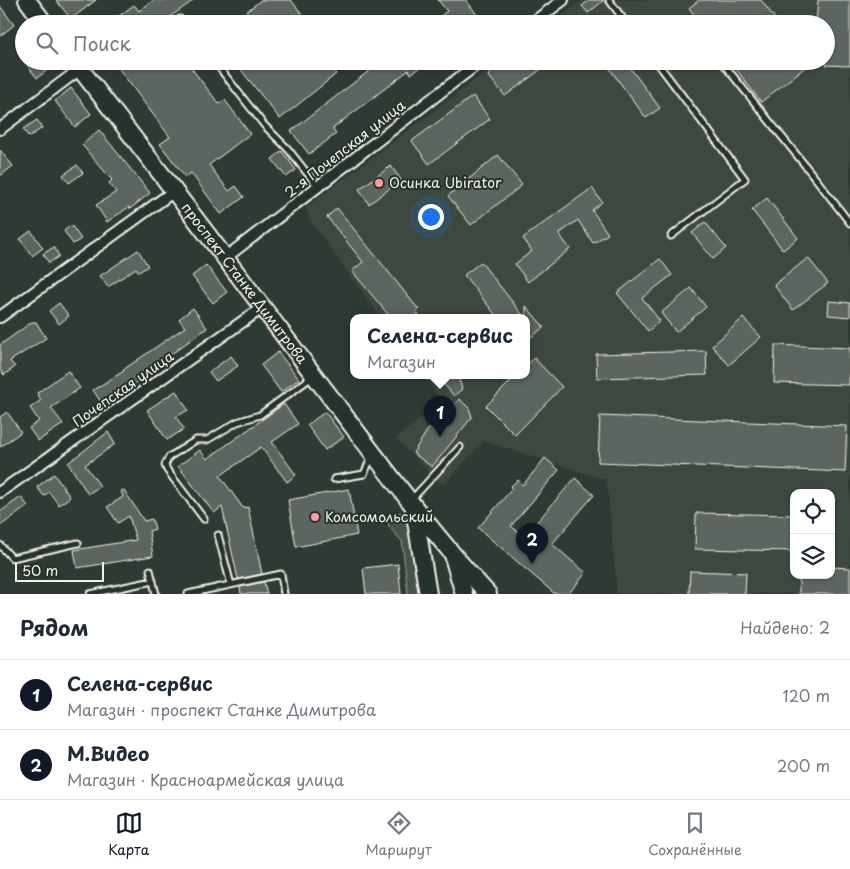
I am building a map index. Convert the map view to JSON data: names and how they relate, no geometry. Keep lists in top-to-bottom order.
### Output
{
  "streets": {
    "main road": ["проспект Станке Димитрова"],
    "street": ["2-я Почепская улица", "Почепская улица"]
  },
  "crossings": [
    ["2-я Почепская улица", "проспект Станке Димитрова"],
    ["проспект Станке Димитрова", "Почепская улица"]
  ],
  "places": ["Осинка Ubirator", "Комсомольский"],
  "scale_bar": "50 m",
  "page": {
    "search": "Поиск",
    "popup": ["Селена-сервис", "Магазин"],
    "pins": ["1", "2"],
    "scale": "50 m",
    "heading": ["Рядом", "Найдено: 2"],
    "list": [
      {
        "mark": "1",
        "name": "Селена-сервис",
        "note": "Магазин · проспект Станке Димитрова",
        "value": "120 m"
      },
      {
        "mark": "2",
        "name": "М.Видео",
        "note": "Магазин · Красноармейская улица",
        "value": "200 m"
      }
    ],
    "nav": ["Карта", "Маршрут", "Сохранённые"]
  }
}
